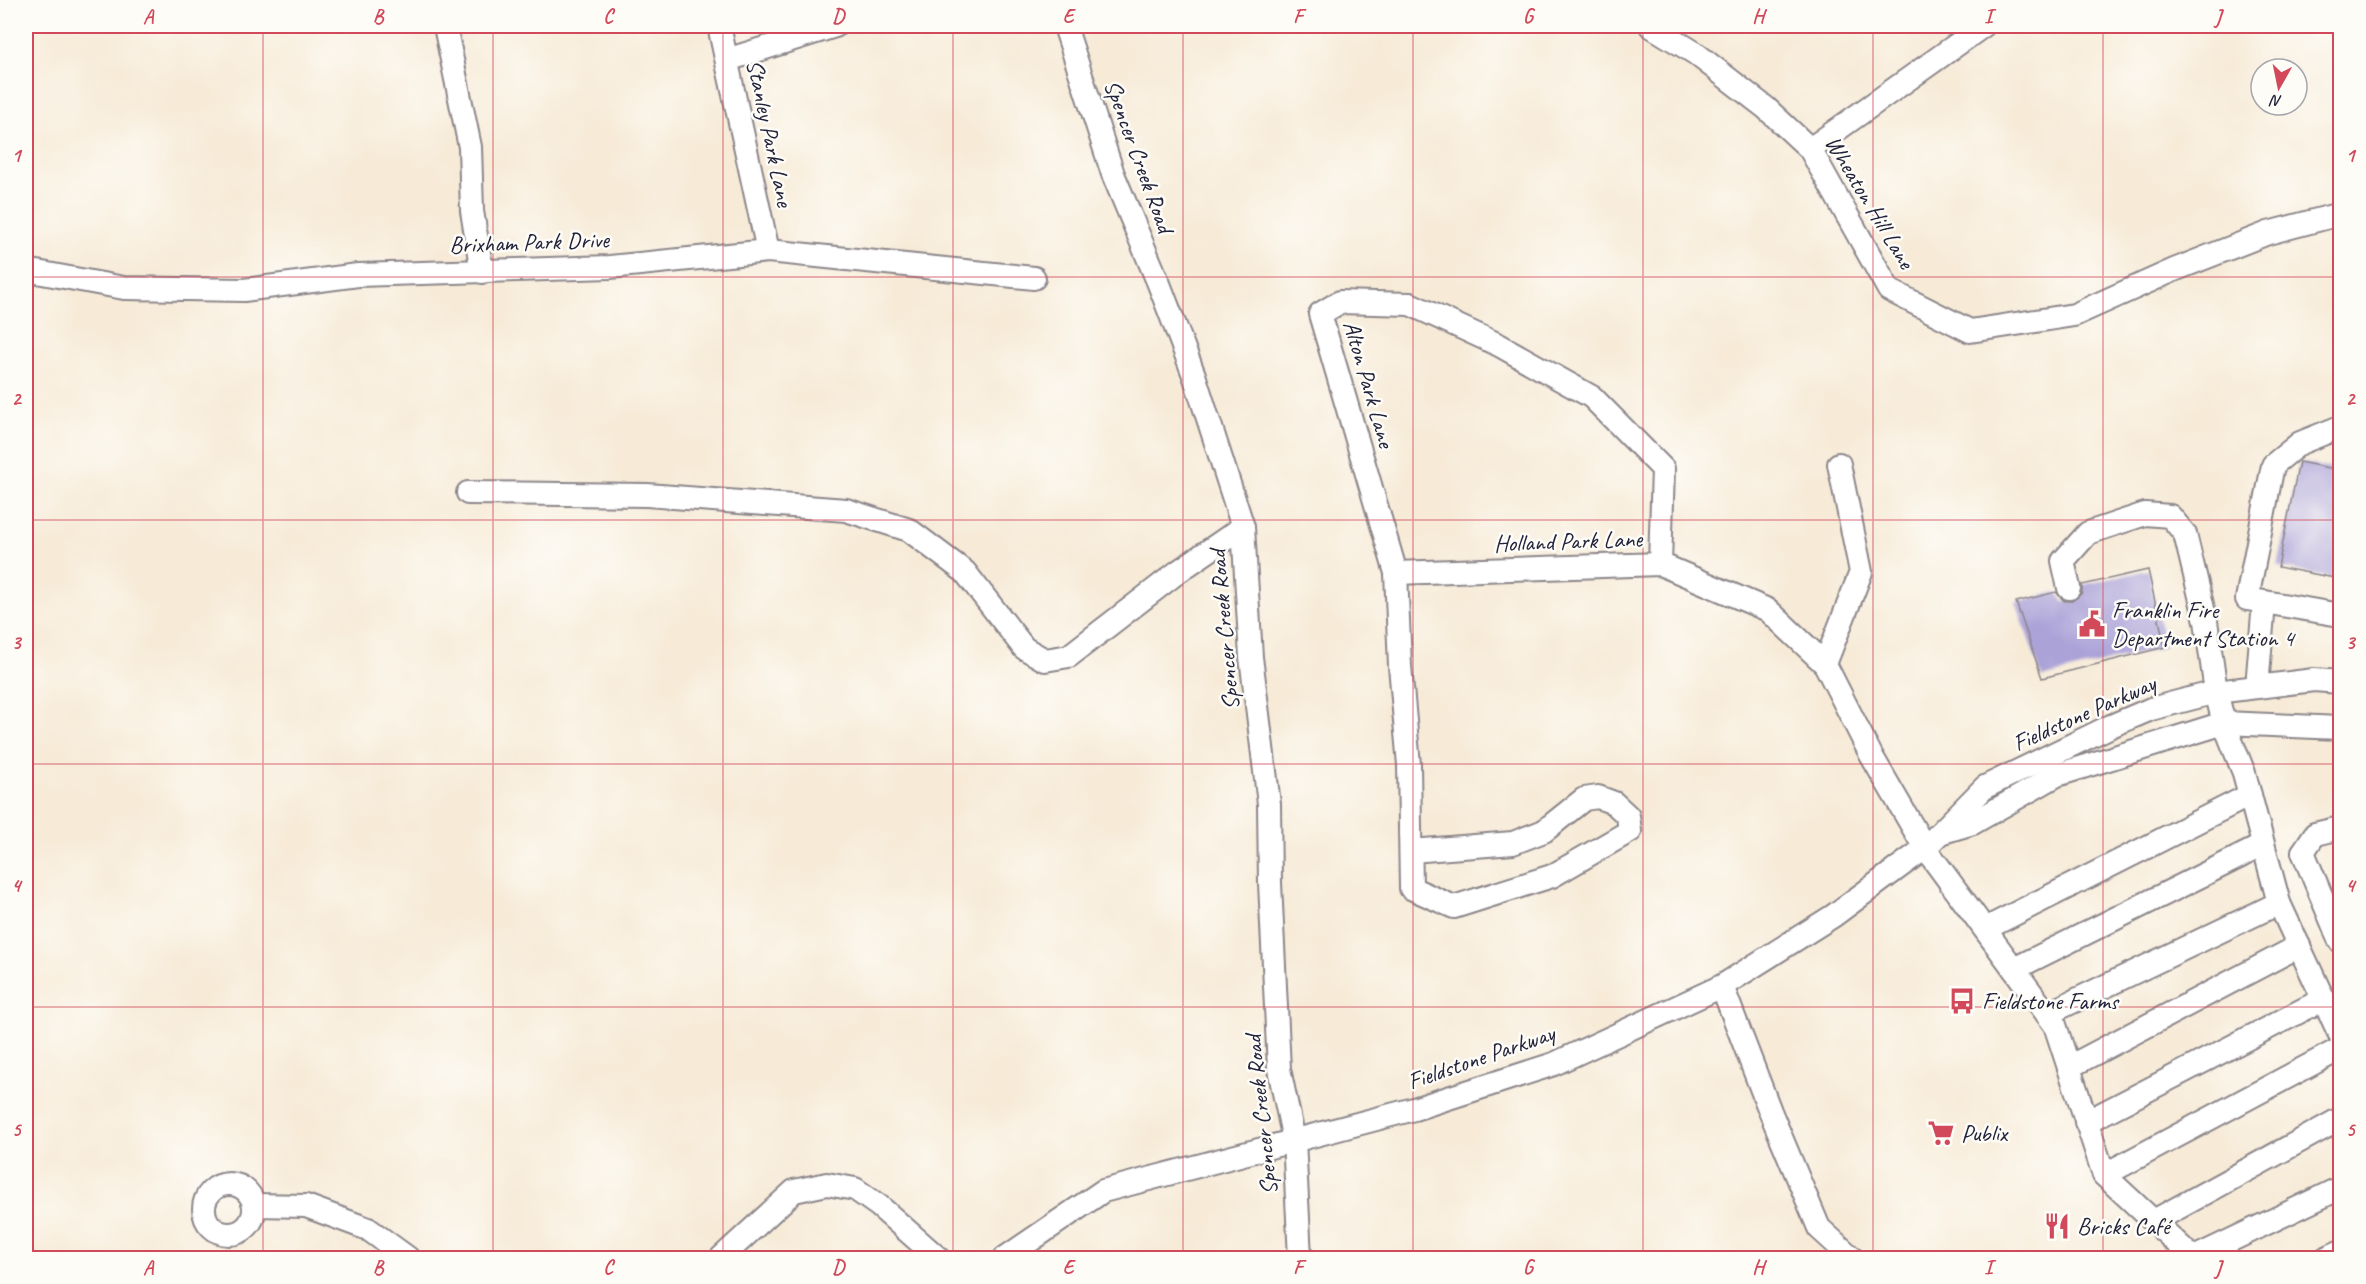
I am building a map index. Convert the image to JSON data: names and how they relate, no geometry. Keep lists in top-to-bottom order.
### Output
{
  "streets": {
    "street": [
      "Stanley Park Lane",
      "Spencer Creek Road",
      "Wheaton Hill Lane",
      "Brixham Park Drive",
      "Alton Park Lane",
      "Holland Park Lane",
      "Fieldstone Parkway"
    ]
  },
  "crossings": [
    ["Stanley Park Lane", "Brixham Park Drive"],
    ["Spencer Creek Road", "Fieldstone Parkway"],
    ["Alton Park Lane", "Holland Park Lane"],
    ["Holland Park Lane", "Fieldstone Parkway"]
  ],
  "places": {
    "public building": ["Franklin Fire Department Station 4"],
    "bus stop": ["Fieldstone Farms"],
    "supermarket": ["Publix"],
    "restaurant": ["Bricks Café"]
  },
  "north": "bottom",
  "grid": {
    "columns": [
      "A",
      "B",
      "C",
      "D",
      "E",
      "F",
      "G",
      "H",
      "I",
      "J"
    ],
    "rows": [
      "1",
      "2",
      "3",
      "4",
      "5"
    ]
  }
}
